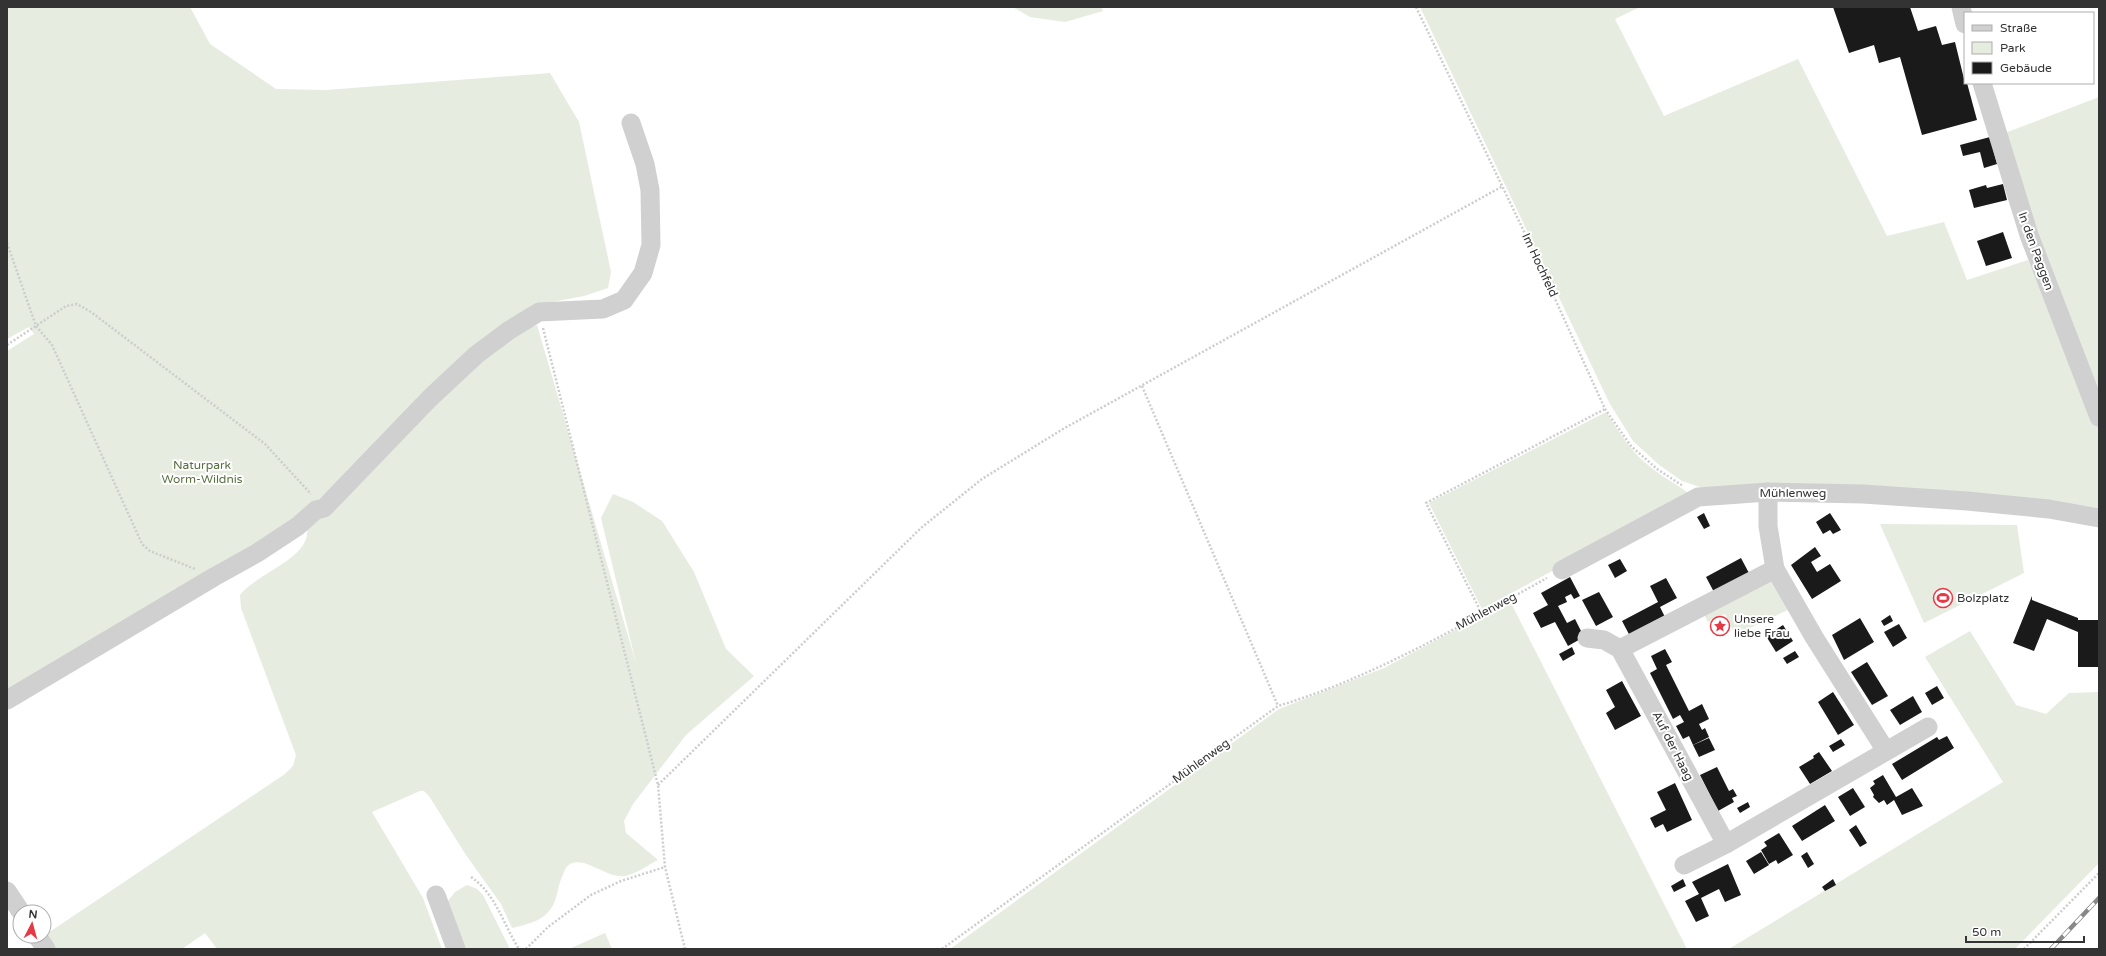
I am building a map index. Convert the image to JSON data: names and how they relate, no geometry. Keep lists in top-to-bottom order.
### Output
{
  "streets": {
    "street": ["In den Paggen", "Mühlenweg", "Auf der Haag"],
    "path": ["Im Hochfeld"]
  },
  "crossings": [
    ["Im Hochfeld", "Mühlenweg"]
  ],
  "parks": ["Naturpark Worm-Wildnis"],
  "places": {
    "sports": ["Bolzplatz"],
    "place": ["Unsere liebe Frau"]
  },
  "legend": ["Straße", "Park", "Gebäude"],
  "scale_bar": "50 m",
  "north": "top"
}
